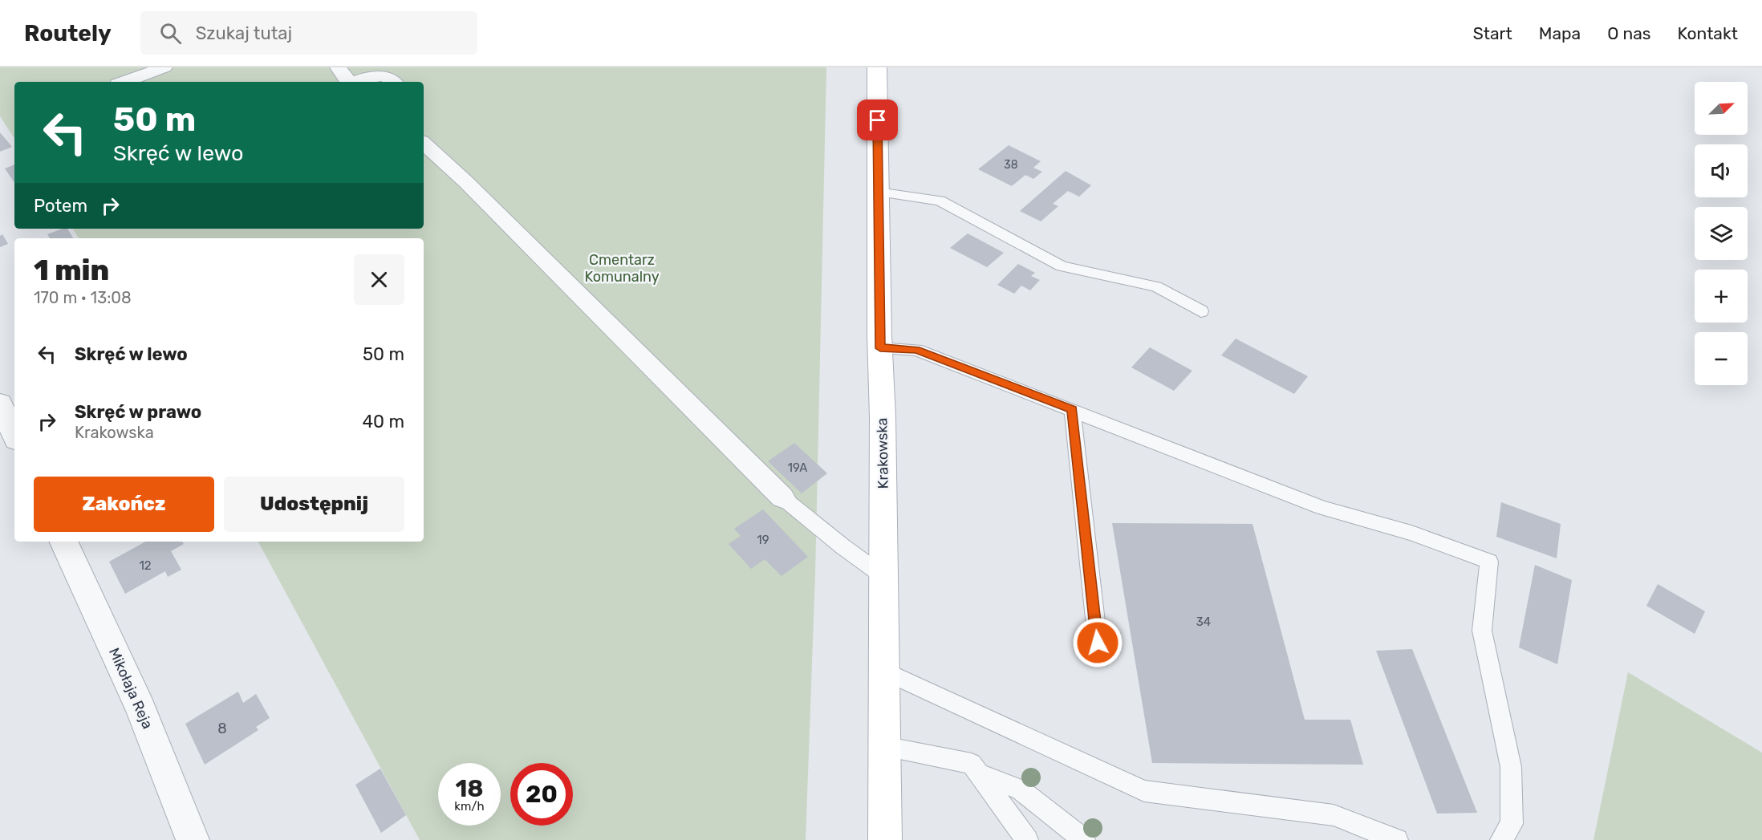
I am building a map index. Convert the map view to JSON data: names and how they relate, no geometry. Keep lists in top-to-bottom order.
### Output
{
  "streets": {
    "main road": ["Krakowska"],
    "street": ["Mikołaja Reja"]
  },
  "parks": ["Cmentarz Komunalny"],
  "house_numbers": [
    "38",
    "19A",
    "19",
    "12",
    "34",
    "8"
  ],
  "north": "top right",
  "page": {
    "header": "Routely",
    "search": "Szukaj tutaj",
    "nav": [
      "Start",
      "Mapa",
      "O nas",
      "Kontakt"
    ],
    "map_buttons": ["+", "−"],
    "turn": ["50 m", "Skręć w lewo"],
    "then": "Potem",
    "heading": ["1 min", "170 m · 13:08"],
    "list": [
      {
        "name": "Skręć w lewo",
        "value": "50 m"
      },
      {
        "name": "Skręć w prawo",
        "note": "Krakowska",
        "value": "40 m"
      }
    ],
    "buttons": ["Zakończ", "Udostępnij"],
    "speed": "18 km/h",
    "limit": "20"
  }
}
